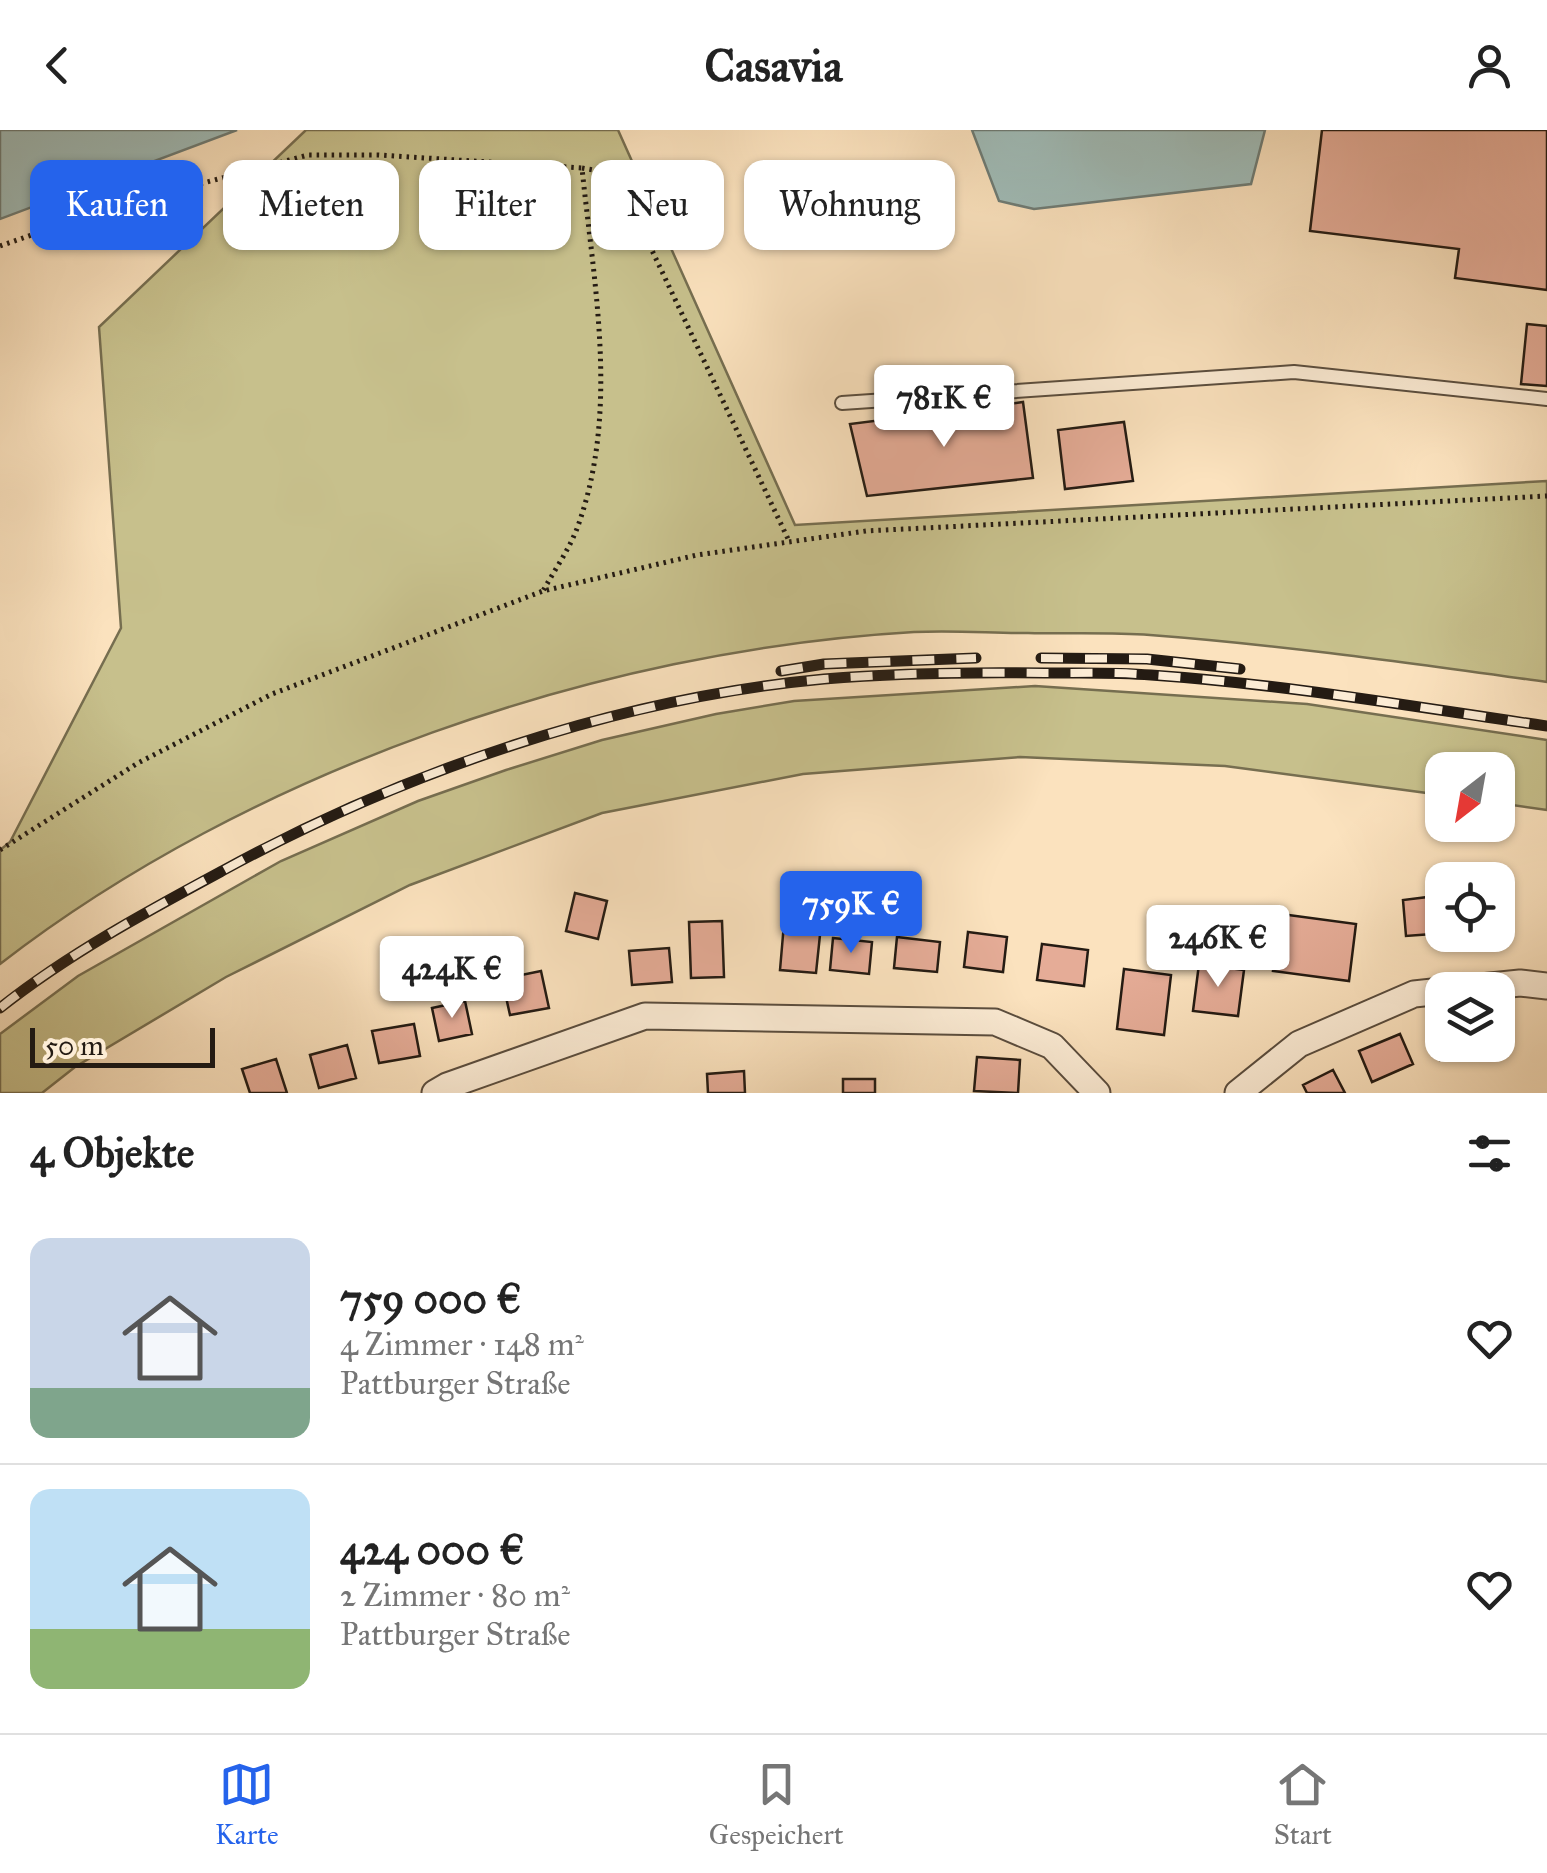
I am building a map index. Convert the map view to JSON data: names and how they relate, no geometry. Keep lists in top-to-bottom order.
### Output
{
  "scale_bar": "50 m",
  "north": "bottom left",
  "page": {
    "header": "Casavia",
    "chip": [
      "Kaufen",
      "Mieten",
      "Filter",
      "Neu",
      "Wohnung"
    ],
    "price": [
      "781K €",
      "759K €",
      "246K €",
      "424K €"
    ],
    "scale": "50 m",
    "heading": "4 Objekte",
    "list": [
      {
        "name": "759 000 €",
        "note": "4 Zimmer · 148 m² · Pattburger Straße"
      },
      {
        "name": "424 000 €",
        "note": "2 Zimmer · 80 m² · Pattburger Straße"
      }
    ],
    "tabs": ["Karte", "Gespeichert", "Start"]
  }
}
